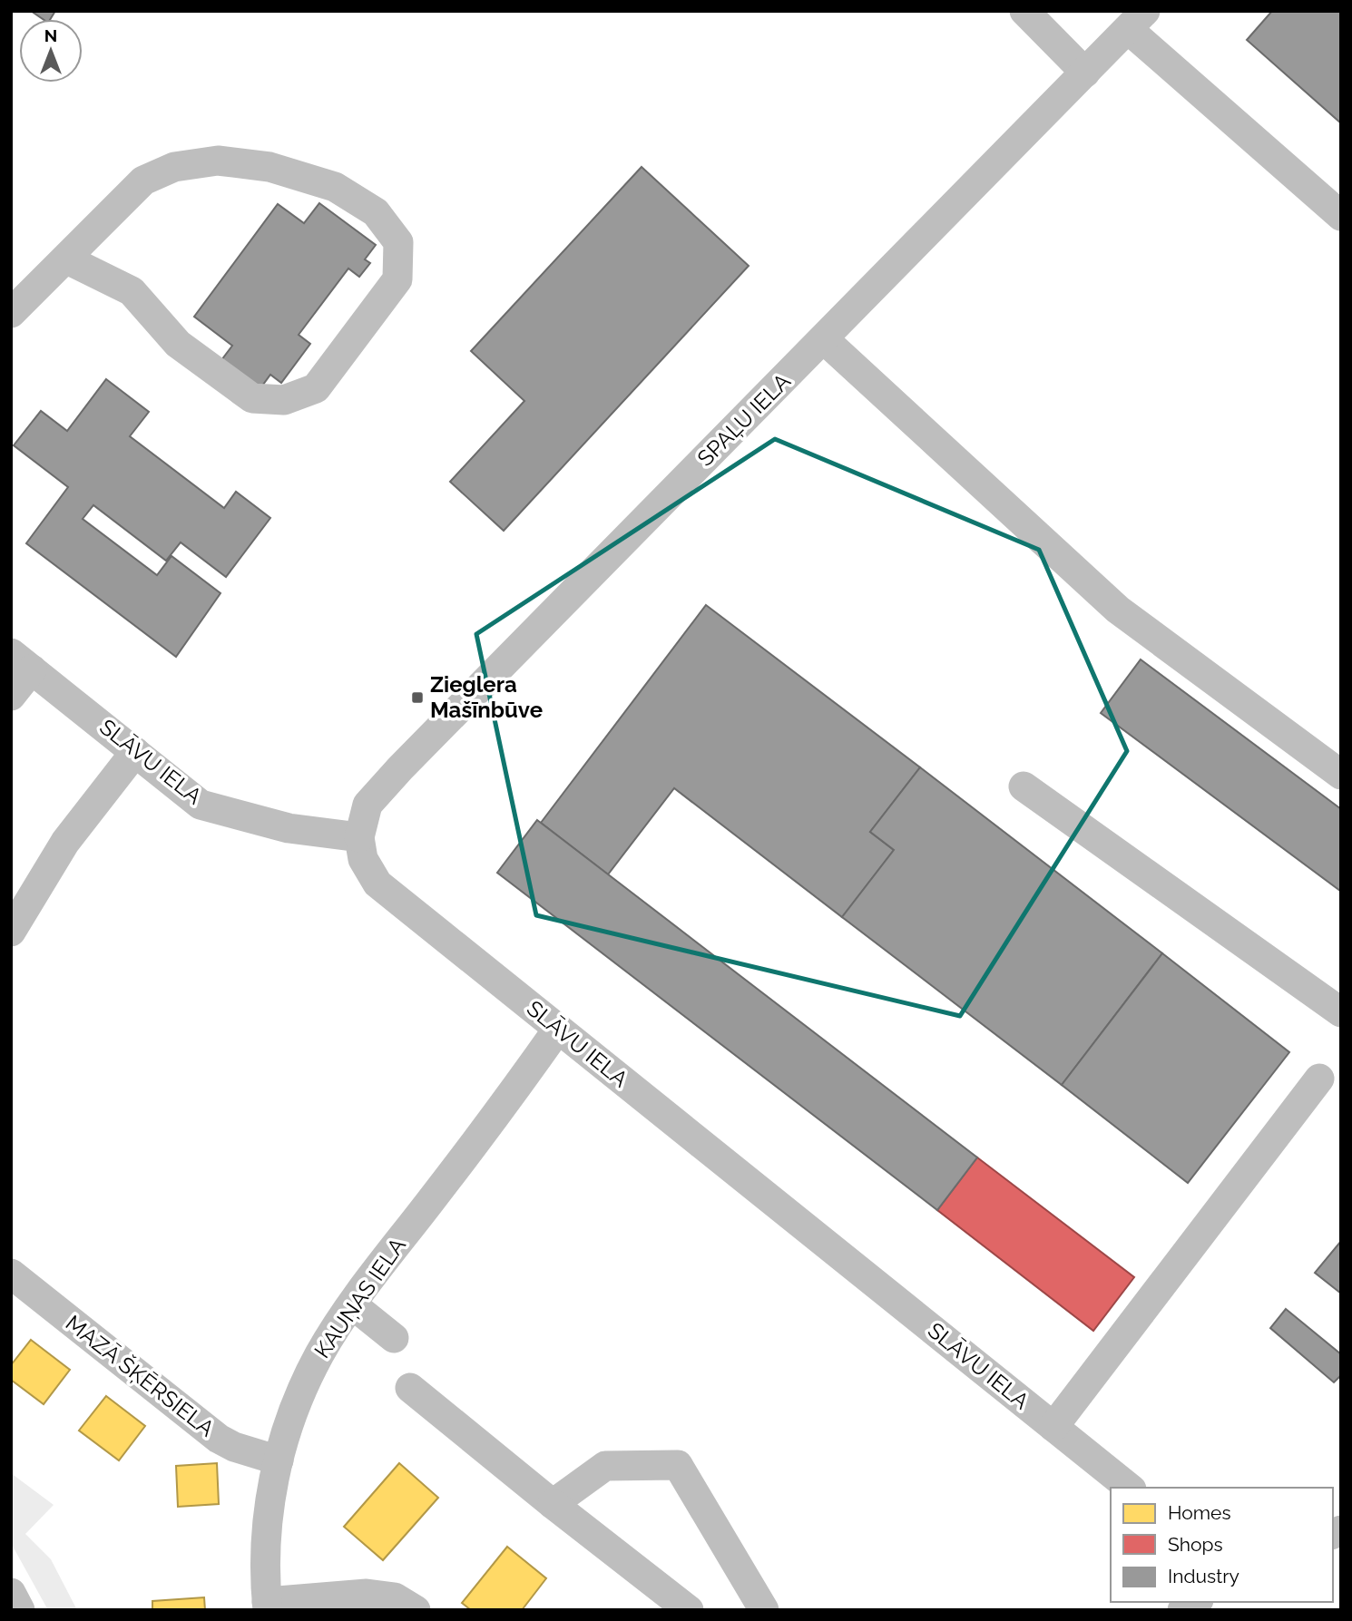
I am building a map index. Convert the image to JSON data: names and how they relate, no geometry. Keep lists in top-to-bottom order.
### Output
{
  "streets": {
    "street": [
      "SPAĻU IELA",
      "SLĀVU IELA",
      "KAUŅAS IELA",
      "MAZĀ ŠĶĒRSIELA"
    ]
  },
  "crossings": [
    ["SPAĻU IELA", "SLĀVU IELA"],
    ["SLĀVU IELA", "KAUŅAS IELA"],
    ["KAUŅAS IELA", "MAZĀ ŠĶĒRSIELA"]
  ],
  "places": {
    "transit": ["Zieglera Mašīnbūve"]
  },
  "legend": ["Homes", "Shops", "Industry"],
  "north": "top"
}
